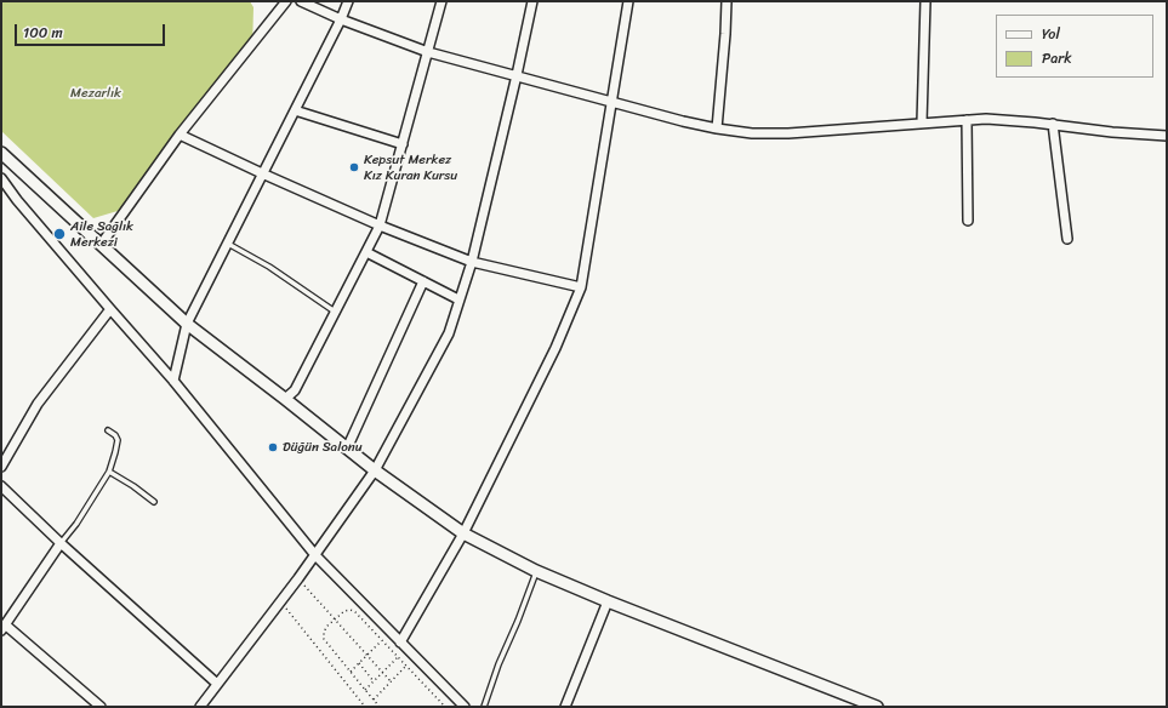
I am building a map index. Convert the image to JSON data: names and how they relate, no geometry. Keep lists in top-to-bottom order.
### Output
{
  "parks": ["Mezarlık"],
  "places": ["Kepsut Merkez Kız Kuran Kursu", "Aile Sağlık Merkezi", "Düğün Salonu"],
  "legend": ["Yol", "Park"],
  "scale_bar": "100 m"
}
